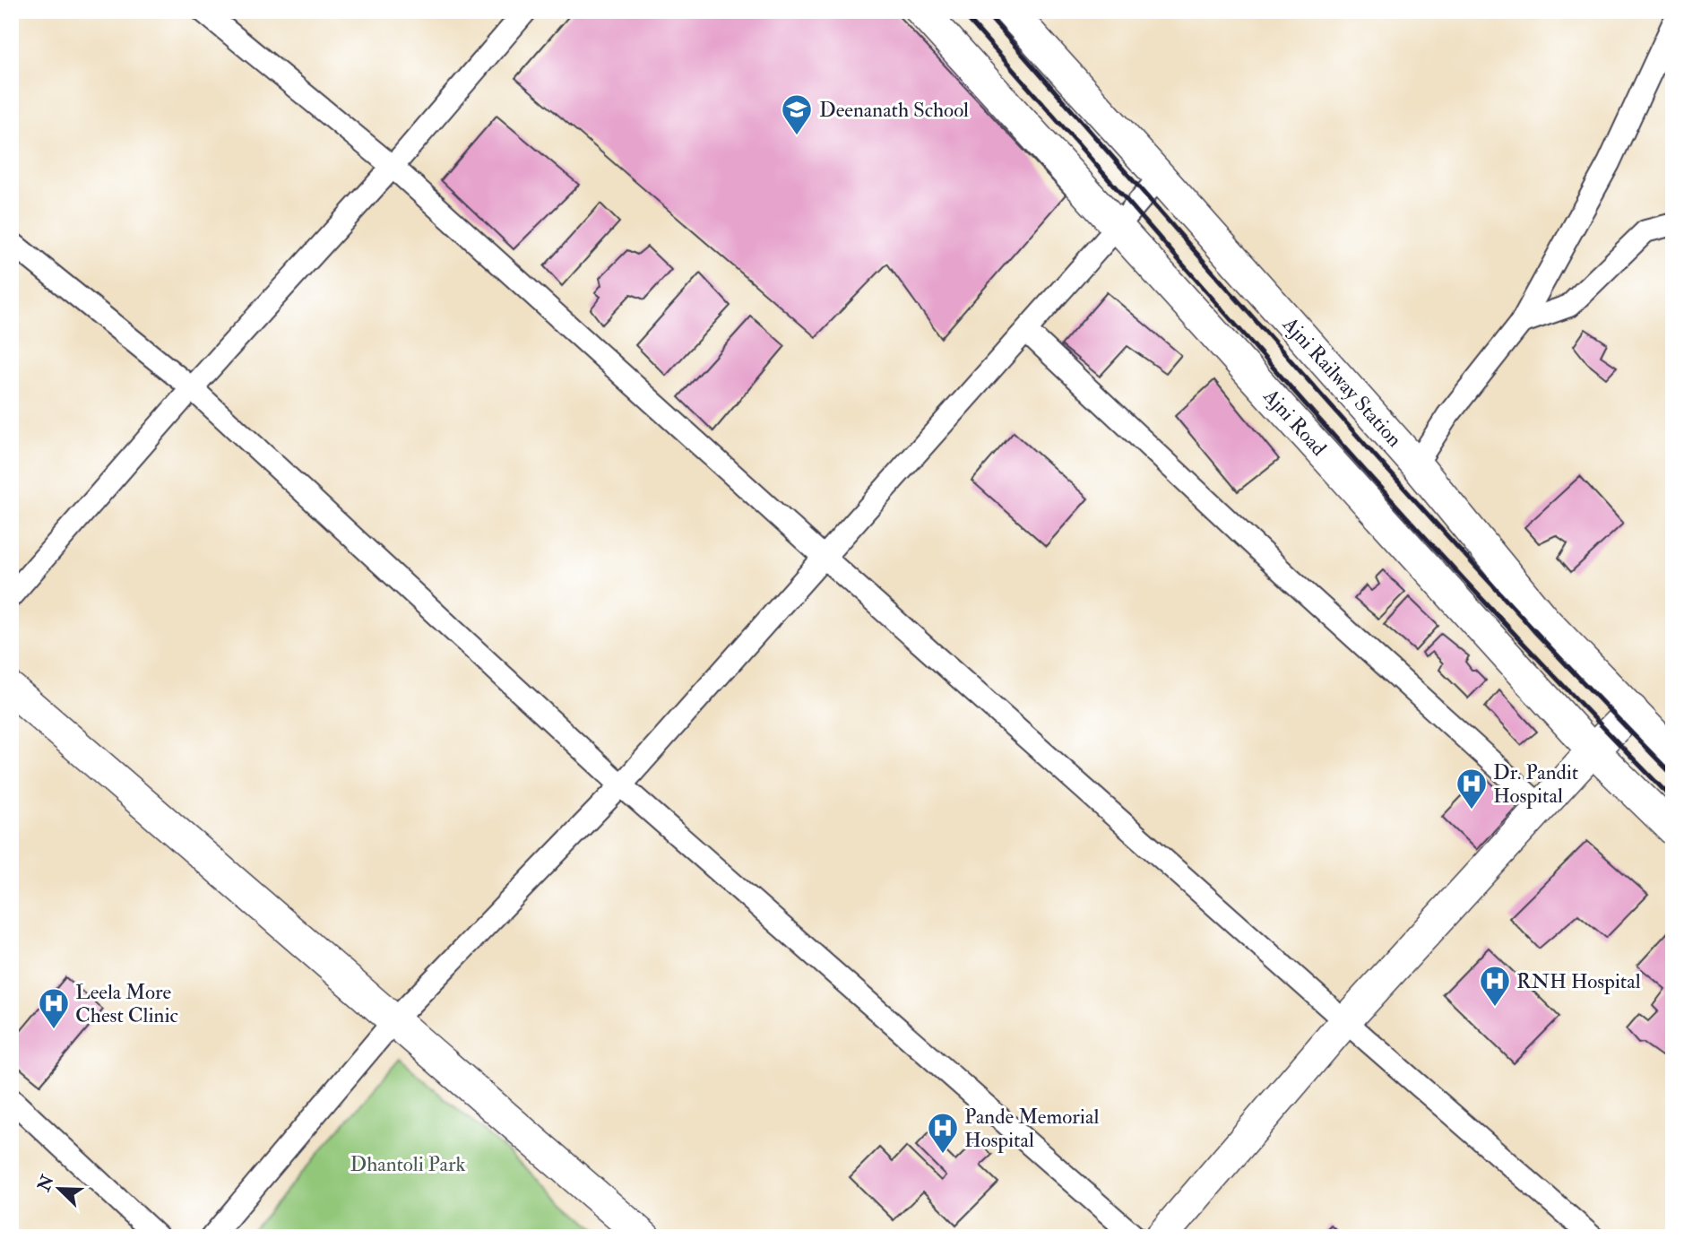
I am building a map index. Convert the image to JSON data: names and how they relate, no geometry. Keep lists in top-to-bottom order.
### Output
{
  "streets": {
    "main road": ["Ajni Railway Station", "Ajni Road"]
  },
  "parks": ["Dhantoli Park"],
  "places": {
    "school or university": ["Deenanath School"],
    "hospital": [
      "Dr. Pandit Hospital",
      "RNH Hospital",
      "Leela More Chest Clinic",
      "Pande Memorial Hospital"
    ]
  },
  "north": "top left"
}
